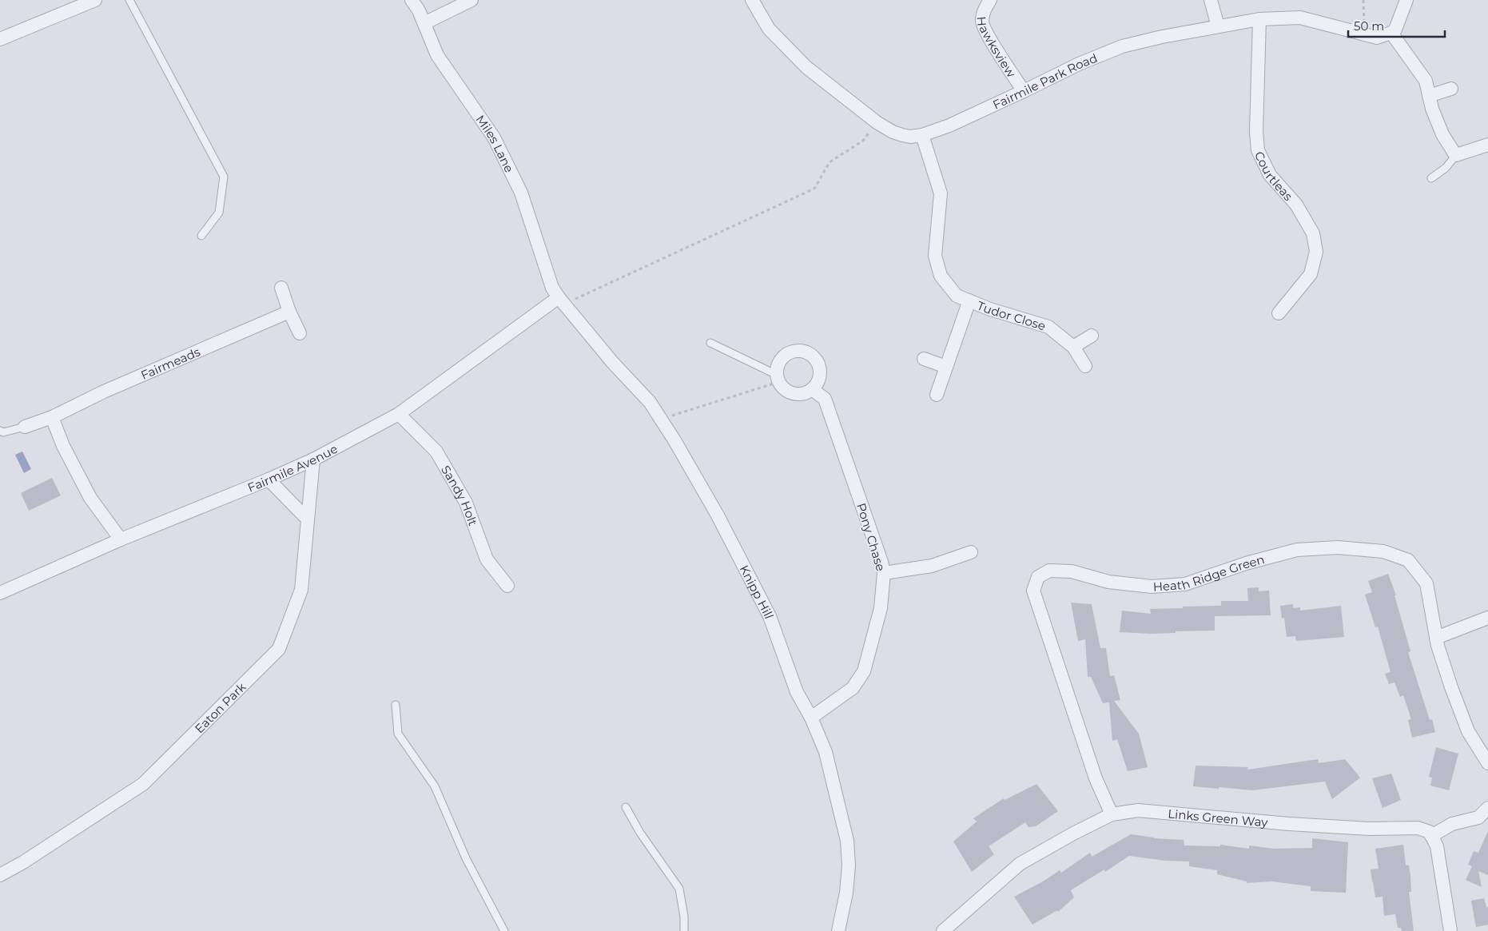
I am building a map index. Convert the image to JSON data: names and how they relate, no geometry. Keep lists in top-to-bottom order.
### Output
{
  "streets": {
    "street": [
      "Hawksview",
      "Fairmile Park Road",
      "Miles Lane",
      "Courtleas",
      "Tudor Close",
      "Fairmeads",
      "Fairmile Avenue",
      "Sandy Holt",
      "Pony Chase",
      "Heath Ridge Green",
      "Knipp Hill",
      "Eaton Park",
      "Links Green Way"
    ]
  },
  "crossings": [
    ["Hawksview", "Fairmile Park Road"],
    ["Fairmile Park Road", "Courtleas"],
    ["Fairmile Park Road", "Tudor Close"],
    ["Miles Lane", "Fairmile Avenue"],
    ["Miles Lane", "Knipp Hill"],
    ["Fairmile Avenue", "Sandy Holt"],
    ["Fairmile Avenue", "Knipp Hill"],
    ["Fairmile Avenue", "Eaton Park"],
    ["Pony Chase", "Knipp Hill"],
    ["Heath Ridge Green", "Links Green Way"]
  ],
  "scale_bar": "50 m"
}
